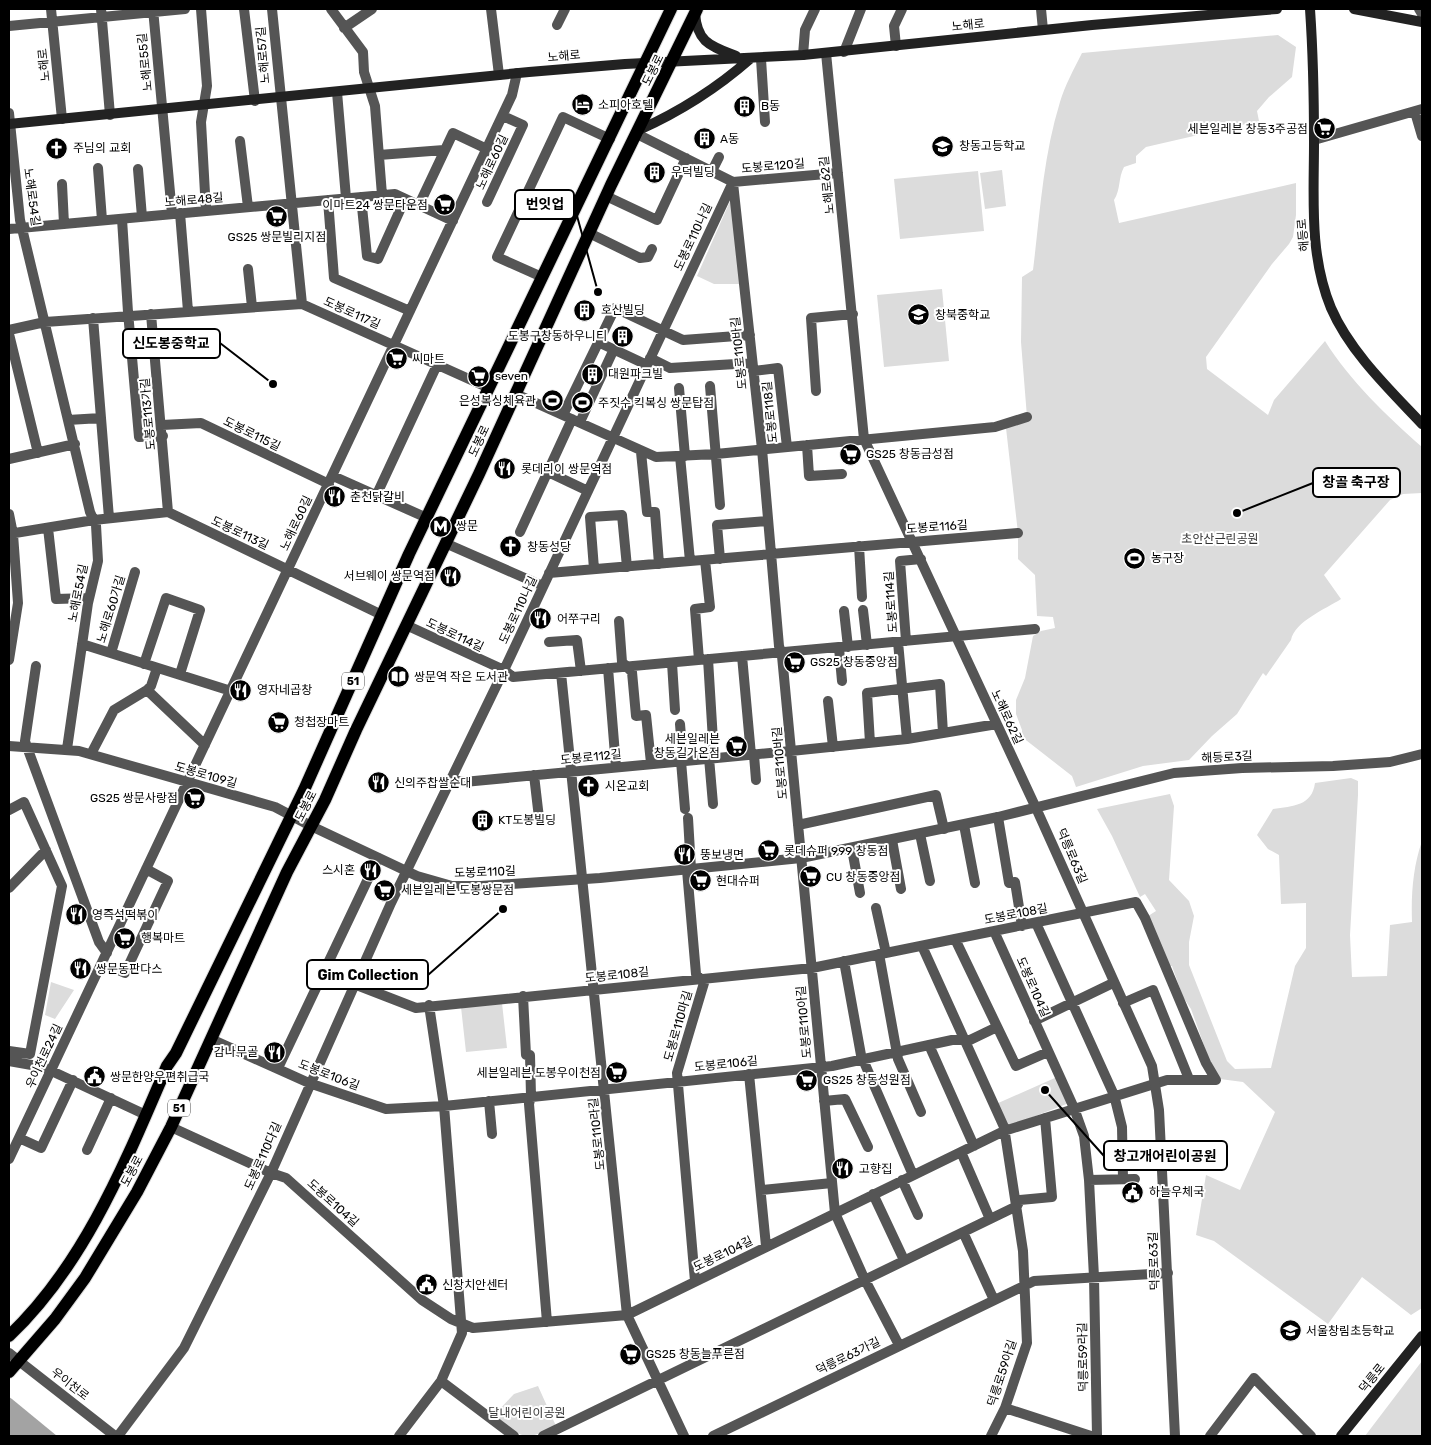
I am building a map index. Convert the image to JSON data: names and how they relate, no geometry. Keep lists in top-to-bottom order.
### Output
{
  "streets": {
    "main road": [
      "노해로",
      "도봉로",
      "해등로",
      "51",
      "덕릉로"
    ],
    "street": [
      "노해로57길",
      "노해로55길",
      "노해로60길",
      "도봉로120길",
      "노해로62길",
      "노해로54길",
      "노해로48길",
      "도봉로110나길",
      "도봉로117길",
      "도봉로110바길",
      "도봉로118길",
      "도봉로113가길",
      "도봉로115길",
      "도봉로116길",
      "도봉로113길",
      "도봉로114길",
      "노해로60가길",
      "도봉로112길",
      "해등로3길",
      "도봉로109길",
      "덕릉로63길",
      "도봉로110길",
      "도봉로108길",
      "도봉로104길",
      "도봉로110아길",
      "도봉로110마길",
      "우이천로24길",
      "도봉로106길",
      "도봉로110라길",
      "도봉로110다길",
      "덕릉로63가길",
      "덕릉로59라길",
      "덕릉로59아길",
      "우이천로"
    ]
  },
  "crossings": [
    ["노해로", "노해로57길"],
    ["노해로", "노해로55길"],
    ["노해로", "도봉로"],
    ["노해로", "노해로60길"],
    ["노해로", "노해로62길"],
    ["노해로", "노해로54길"],
    ["도봉로", "도봉로120길"],
    ["도봉로", "도봉로117길"],
    ["도봉로", "도봉로118길"],
    ["도봉로", "도봉로115길"],
    ["도봉로", "도봉로113길"],
    ["도봉로", "도봉로114길"],
    ["도봉로", "도봉로109길"],
    ["도봉로", "도봉로110길"],
    ["도봉로", "도봉로104길"],
    ["도봉로", "도봉로106길"],
    ["도봉로", "우이천로"],
    ["노해로60길", "노해로48길"],
    ["노해로60길", "도봉로117길"],
    ["노해로60길", "도봉로115길"],
    ["노해로60길", "도봉로113길"],
    ["노해로60길", "노해로60가길"],
    ["노해로60길", "도봉로109길"],
    ["노해로60길", "우이천로24길"],
    ["도봉로120길", "노해로62길"],
    ["도봉로120길", "도봉로110나길"],
    ["도봉로120길", "도봉로110바길"],
    ["노해로62길", "도봉로118길"],
    ["노해로62길", "도봉로116길"],
    ["노해로62길", "도봉로114길"],
    ["노해로62길", "도봉로112길"],
    ["노해로62길", "해등로3길"],
    ["노해로62길", "덕릉로63길"],
    ["노해로62길", "도봉로110길"],
    ["노해로54길", "노해로48길"],
    ["노해로54길", "도봉로117길"],
    ["노해로54길", "노해로60가길"],
    ["노해로54길", "도봉로109길"],
    ["도봉로110나길", "도봉로110바길"],
    ["도봉로110나길", "도봉로118길"],
    ["도봉로110나길", "도봉로116길"],
    ["도봉로110나길", "도봉로114길"],
    ["도봉로110나길", "도봉로112길"],
    ["도봉로110나길", "도봉로110길"],
    ["도봉로110나길", "도봉로110다길"],
    ["도봉로117길", "도봉로113가길"],
    ["도봉로110바길", "도봉로118길"],
    ["도봉로110바길", "도봉로116길"],
    ["도봉로110바길", "도봉로114길"],
    ["도봉로110바길", "도봉로112길"],
    ["도봉로110바길", "도봉로110길"],
    ["도봉로110바길", "도봉로110아길"],
    ["도봉로113가길", "도봉로115길"],
    ["도봉로113가길", "도봉로113길"],
    ["도봉로112길", "도봉로110마길"],
    ["해등로3길", "덕릉로63길"],
    ["해등로3길", "도봉로110길"],
    ["도봉로109길", "도봉로110길"],
    ["도봉로109길", "우이천로24길"],
    ["덕릉로63길", "도봉로110길"],
    ["덕릉로63길", "도봉로108길"],
    ["덕릉로63길", "도봉로104길"],
    ["덕릉로63길", "덕릉로63가길"],
    ["도봉로110길", "도봉로110아길"],
    ["도봉로110길", "도봉로110마길"],
    ["도봉로110길", "도봉로110라길"],
    ["도봉로110길", "도봉로110다길"],
    ["도봉로108길", "도봉로104길"],
    ["도봉로108길", "도봉로110아길"],
    ["도봉로108길", "도봉로110마길"],
    ["도봉로108길", "도봉로110라길"],
    ["도봉로108길", "도봉로110다길"],
    ["도봉로104길", "도봉로110아길"],
    ["도봉로104길", "도봉로110마길"],
    ["도봉로104길", "도봉로106길"],
    ["도봉로104길", "도봉로110라길"],
    ["도봉로104길", "도봉로110다길"],
    ["도봉로104길", "덕릉로63가길"],
    ["도봉로104길", "덕릉로59라길"],
    ["도봉로110아길", "도봉로106길"],
    ["도봉로110아길", "덕릉로63가길"],
    ["도봉로110마길", "도봉로106길"],
    ["도봉로106길", "도봉로110라길"],
    ["도봉로106길", "도봉로110다길"],
    ["도봉로110다길", "우이천로"],
    ["덕릉로63가길", "덕릉로59라길"],
    ["덕릉로63가길", "덕릉로59아길"]
  ],
  "parks": ["초안산근린공원", "달내어린이공원"],
  "places": {
    "hotel": ["소피아호텔"],
    "building": [
      "B동",
      "A동",
      "우덕빌딩",
      "호산빌딩",
      "도봉구창동하우니티",
      "대원파크빌",
      "KT도봉빌딩"
    ],
    "supermarket": [
      "세븐일레븐 창동3주공점",
      "이마트24 쌍문타운점",
      "GS25 쌍문빌리지점",
      "씨마트",
      "seven",
      "GS25 창동금성점",
      "GS25 창동중앙점",
      "청첩장마트",
      "세븐일레븐 창동길가온점",
      "GS25 쌍문사랑점",
      "롯데슈퍼 999 창동점",
      "CU 창동중앙점",
      "현대슈퍼",
      "세븐일레븐 도봉쌍문점",
      "행복마트",
      "세븐일레븐 도봉우이천점",
      "GS25 창동성원점",
      "GS25 창동늘푸른점"
    ],
    "school or university": ["창동고등학교", "창북중학교", "서울창림초등학교"],
    "church": ["주님의 교회", "창동성당", "시온교회"],
    "other": [
      "번잇업",
      "신도봉중학교",
      "창골 축구장",
      "Gim Collection",
      "창고개어린이공원"
    ],
    "sports": ["은성복싱체육관", "주짓수 킥복싱 쌍문탑점", "농구장"],
    "restaurant": [
      "롯데리이 쌍문역점",
      "춘천닭갈비",
      "서브웨이 쌍문역점",
      "어쭈구리",
      "영자네곱창",
      "신의주찹쌀순대",
      "뚱보냉면",
      "스시혼",
      "영즉석떡볶이",
      "쌍문동판다스",
      "감나무골",
      "고향집"
    ],
    "metro station": ["쌍문"],
    "library": ["쌍문역 작은 도서관"],
    "public building": ["쌍문한양우편취급국", "하늘우체국", "신창치안센터"]
  }
}
